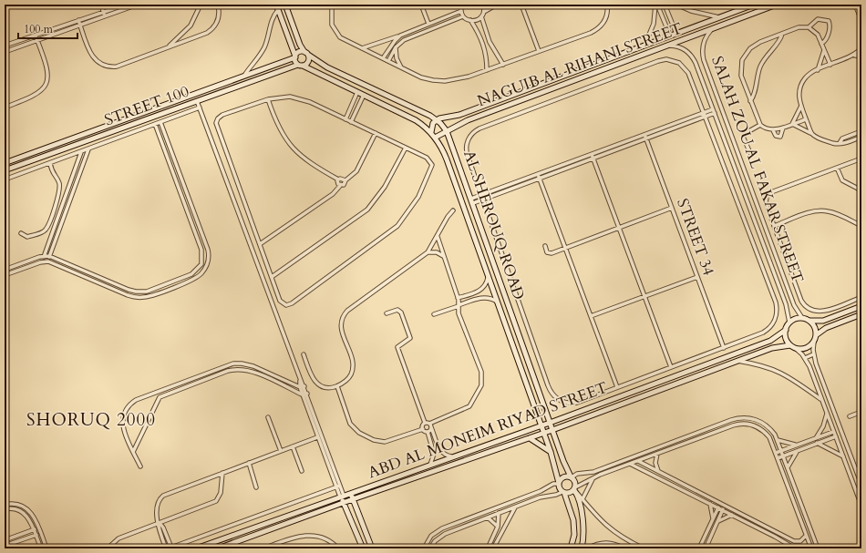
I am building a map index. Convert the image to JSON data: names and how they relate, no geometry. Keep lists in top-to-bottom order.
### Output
{
  "streets": {
    "street": [
      "NAGUIB AL RIHANI STREET",
      "STREET 100",
      "SALAH ZOU AL FAKAR STREET",
      "AL SHEROUQ ROAD",
      "STREET 34",
      "ABD AL MONEIM RIYAD STREET"
    ]
  },
  "crossings": [
    ["NAGUIB AL RIHANI STREET", "SALAH ZOU AL FAKAR STREET"],
    ["NAGUIB AL RIHANI STREET", "AL SHEROUQ ROAD"],
    ["STREET 100", "AL SHEROUQ ROAD"],
    ["SALAH ZOU AL FAKAR STREET", "ABD AL MONEIM RIYAD STREET"],
    ["AL SHEROUQ ROAD", "ABD AL MONEIM RIYAD STREET"]
  ],
  "districts": ["SHORUQ 2000"],
  "scale_bar": "100 m"
}
